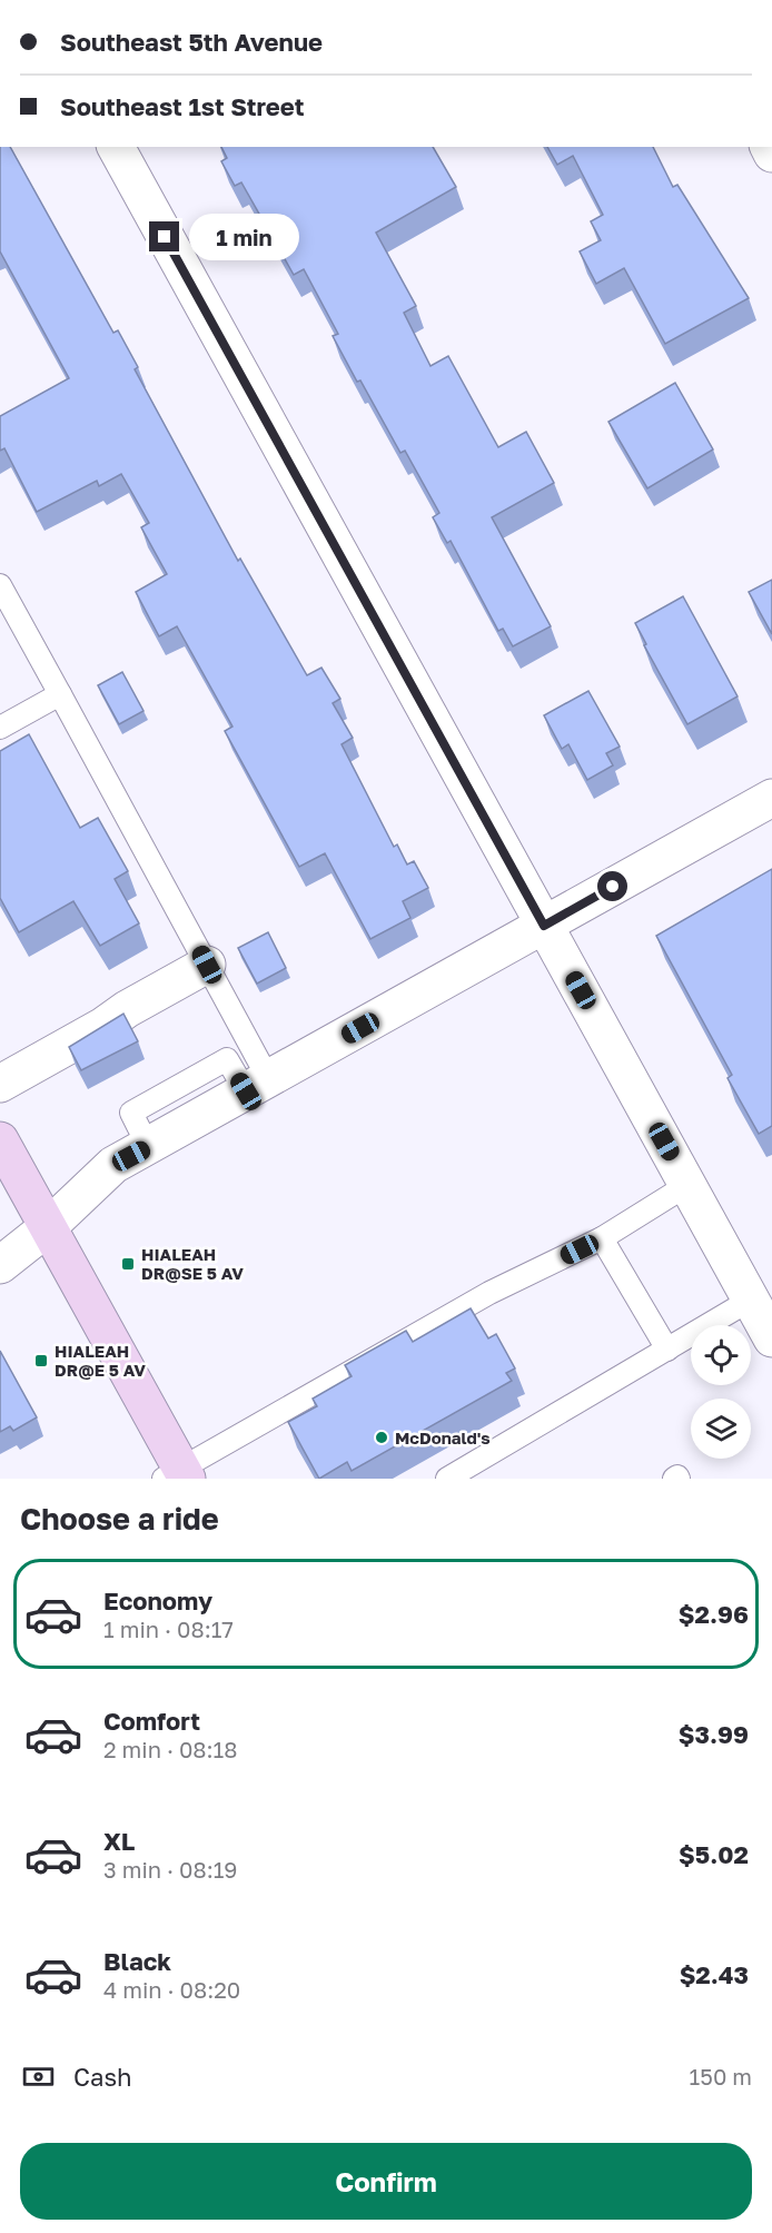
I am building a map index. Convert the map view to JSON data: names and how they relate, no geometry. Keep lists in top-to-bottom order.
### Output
{
  "places": {
    "transit": ["HIALEAH DR@SE 5 AV", "HIALEAH DR@E 5 AV"],
    "other": ["McDonald's"]
  },
  "page": {
    "banner": ["Southeast 5th Avenue", "Southeast 1st Street"],
    "bubble": "1 min",
    "heading": "Choose a ride",
    "list": [
      {
        "name": "Economy",
        "note": "1 min · 08:17",
        "value": "$2.96"
      },
      {
        "name": "Comfort",
        "note": "2 min · 08:18",
        "value": "$3.99"
      },
      {
        "name": "XL",
        "note": "3 min · 08:19",
        "value": "$5.02"
      },
      {
        "name": "Black",
        "note": "4 min · 08:20",
        "value": "$2.43"
      }
    ],
    "pay": ["Cash", "150 m"],
    "buttons": "Confirm"
  }
}
